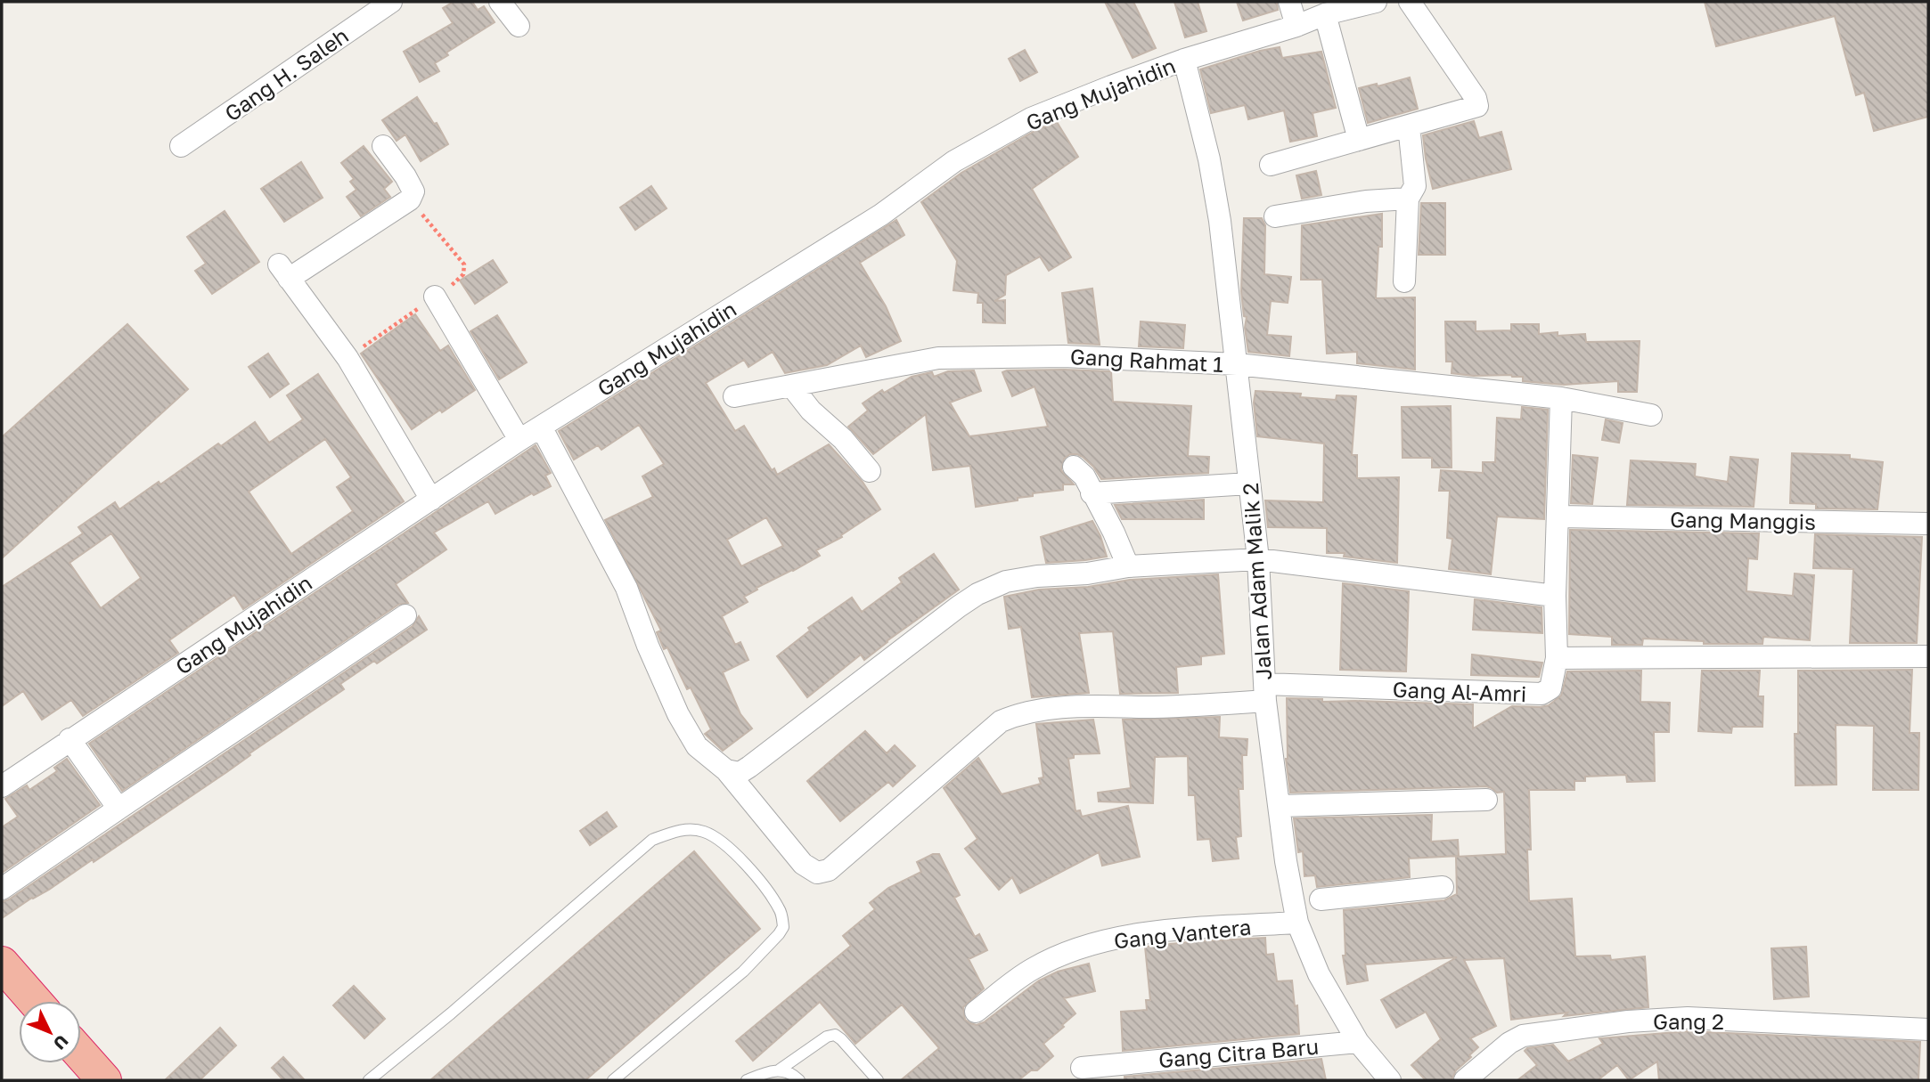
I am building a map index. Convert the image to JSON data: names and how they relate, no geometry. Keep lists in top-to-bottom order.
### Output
{
  "streets": {
    "street": [
      "Gang H. Saleh",
      "Gang Mujahidin",
      "Gang Rahmat 1",
      "Gang Manggis",
      "Jalan Adam Malik 2",
      "Gang Al-Amri",
      "Gang Vantera",
      "Gang 2",
      "Gang Citra Baru"
    ]
  },
  "crossings": [
    ["Gang Mujahidin", "Jalan Adam Malik 2"],
    ["Gang Mujahidin", "Gang Al-Amri"],
    ["Gang Rahmat 1", "Jalan Adam Malik 2"],
    ["Gang Rahmat 1", "Gang Al-Amri"],
    ["Gang Manggis", "Gang Al-Amri"],
    ["Jalan Adam Malik 2", "Gang Al-Amri"],
    ["Jalan Adam Malik 2", "Gang Vantera"],
    ["Jalan Adam Malik 2", "Gang Citra Baru"]
  ],
  "north": "bottom right"
}
